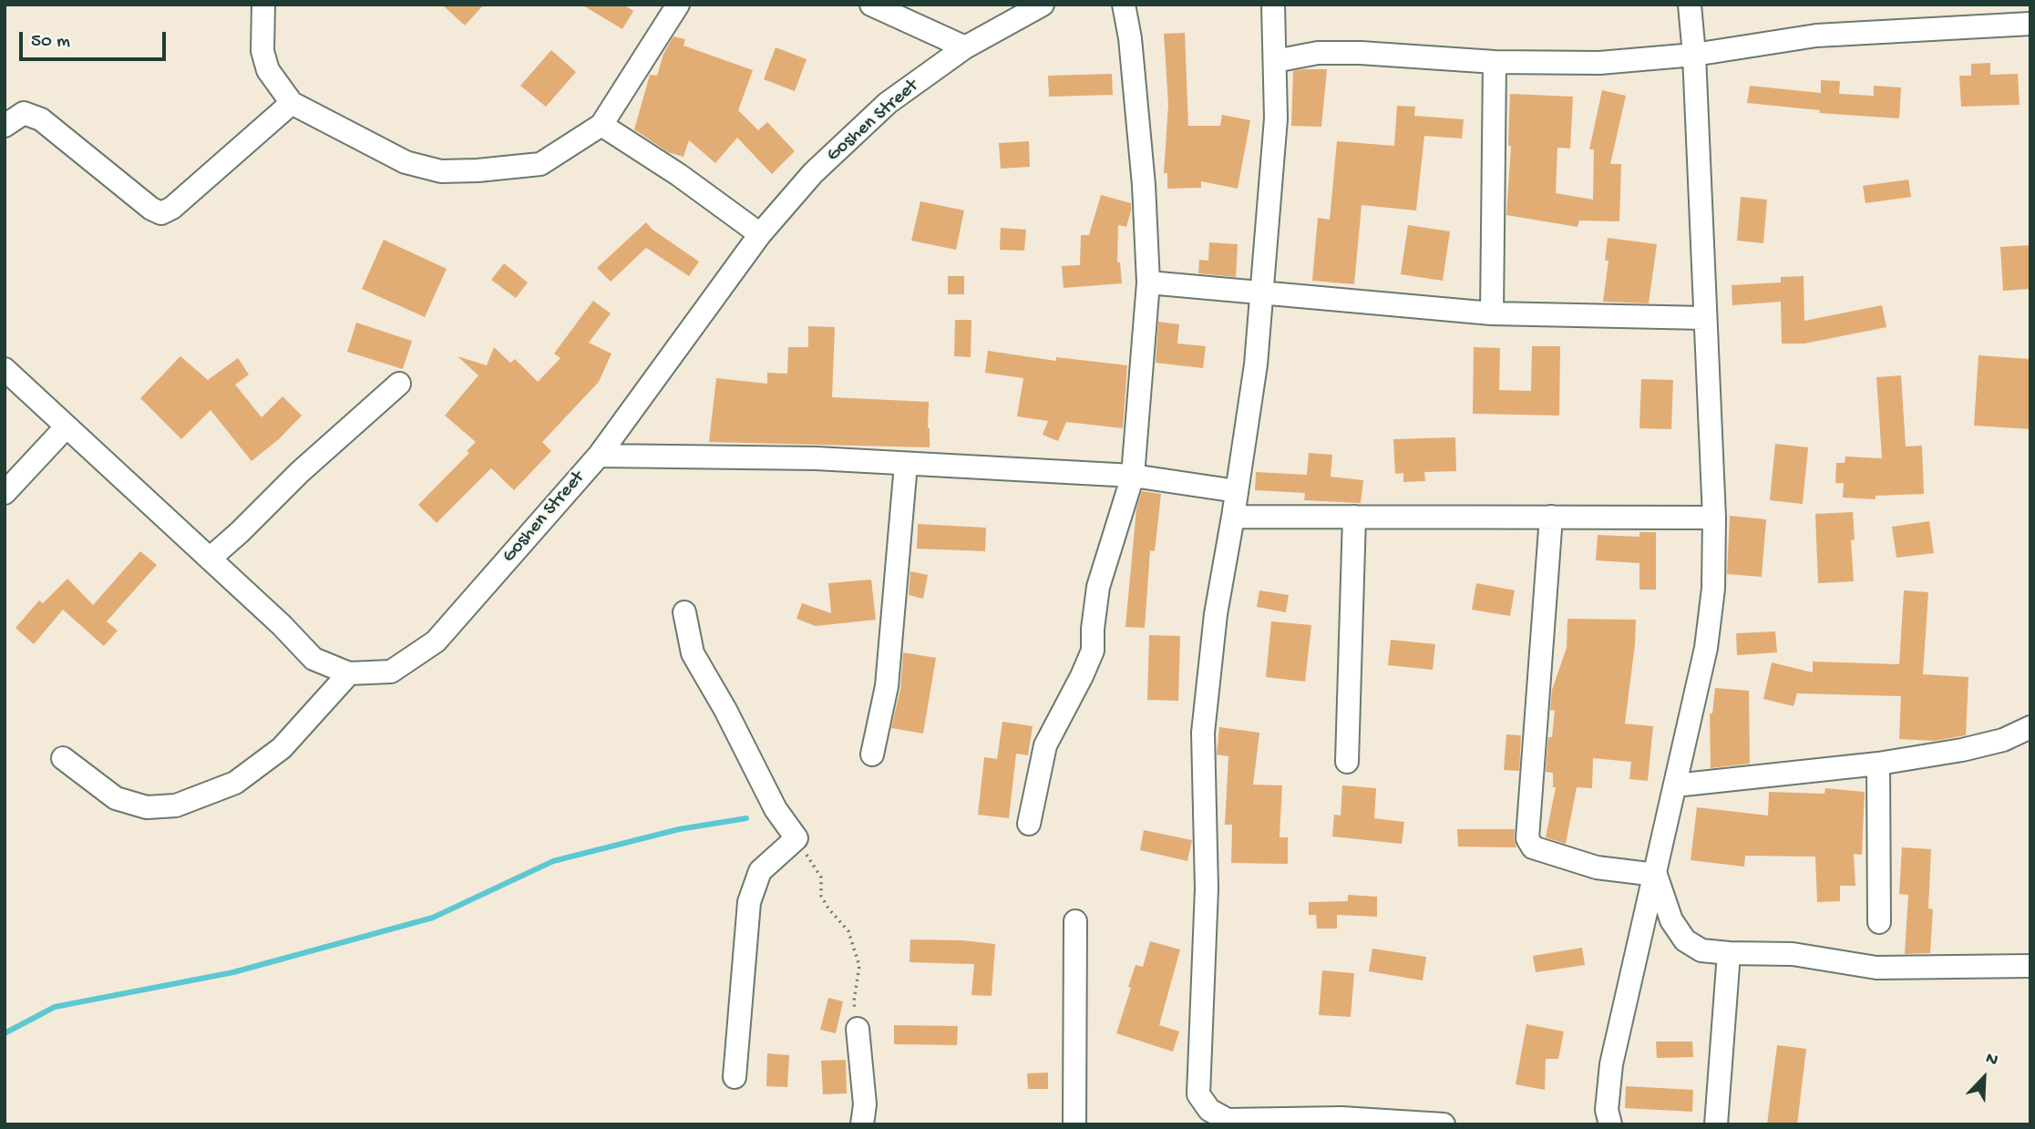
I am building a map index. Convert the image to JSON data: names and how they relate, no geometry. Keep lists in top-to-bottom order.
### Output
{
  "streets": {
    "street": ["Goshen Street"]
  },
  "scale_bar": "50 m",
  "north": "top right"
}
